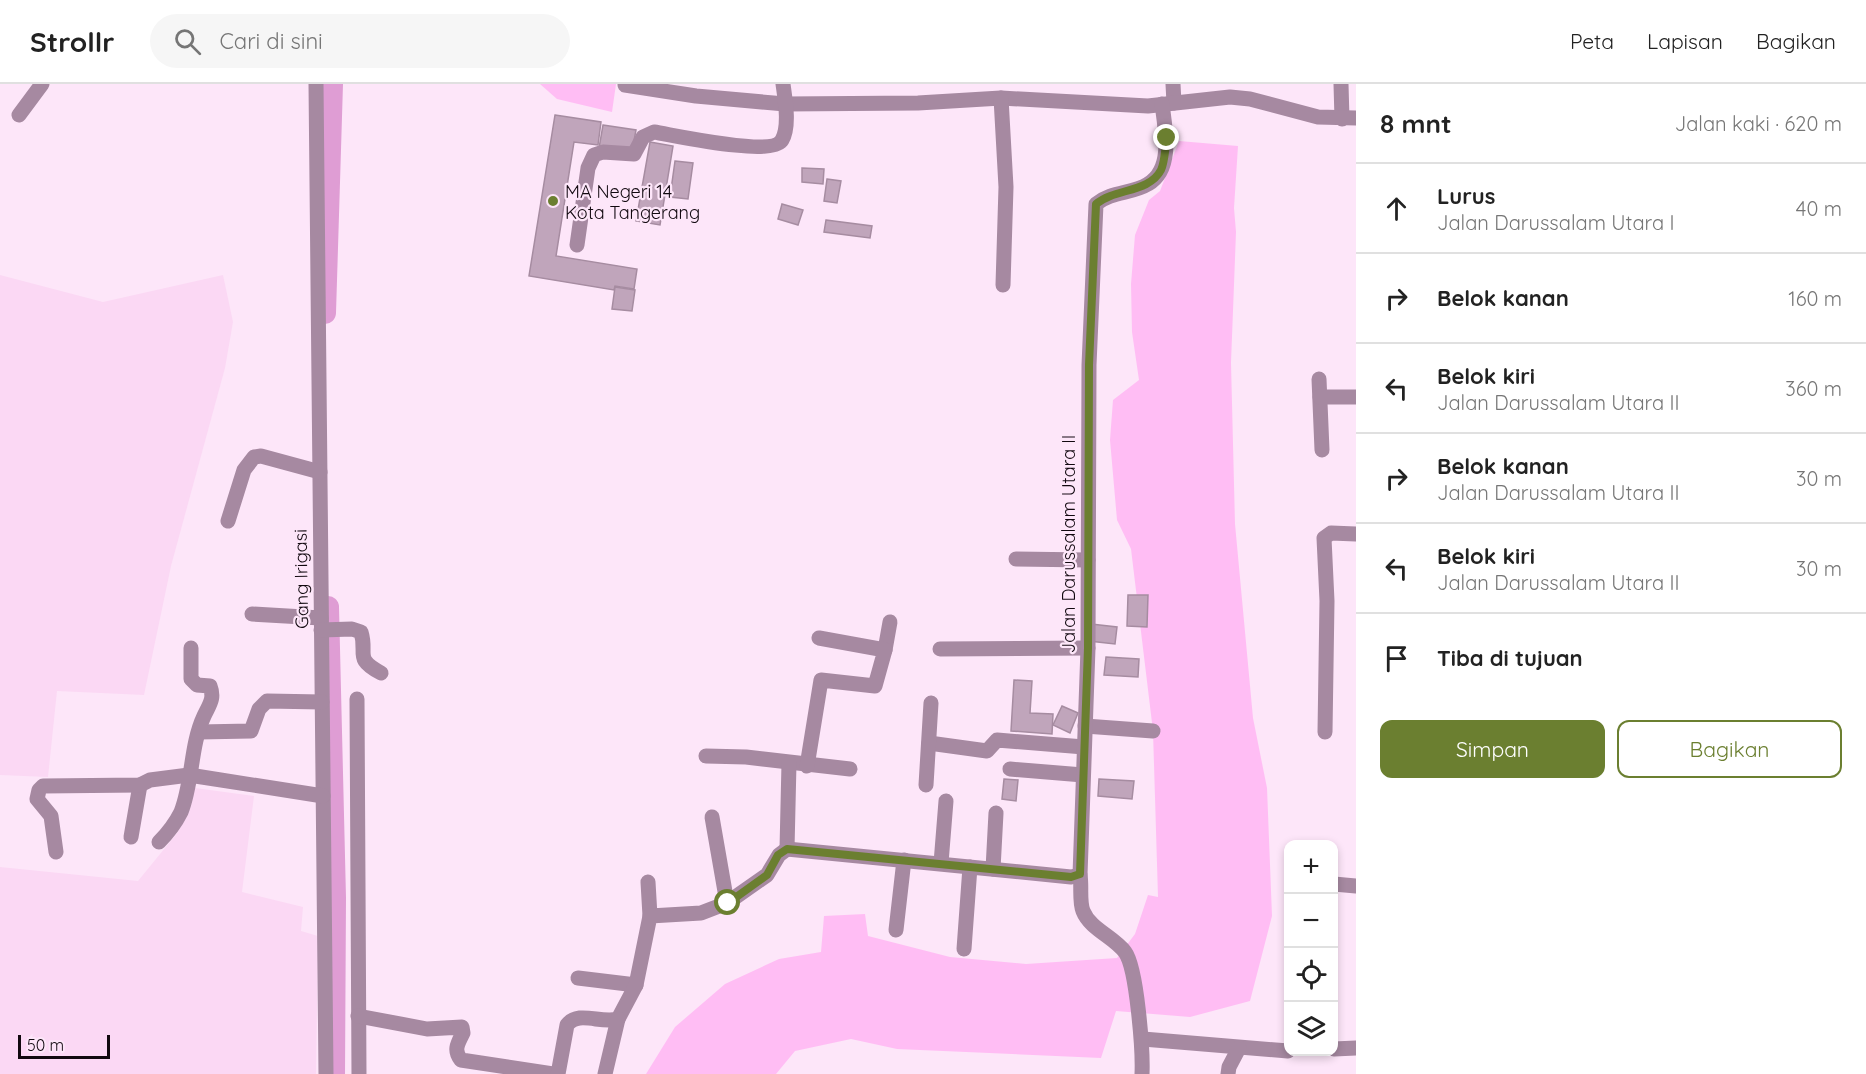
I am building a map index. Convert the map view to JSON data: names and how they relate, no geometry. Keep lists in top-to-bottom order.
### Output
{
  "streets": {
    "street": ["Jalan Darussalam Utara II", "Gang Irigasi"]
  },
  "places": ["MA Negeri 14 Kota Tangerang"],
  "scale_bar": "50 m",
  "page": {
    "header": "Strollr",
    "search": "Cari di sini",
    "nav": ["Peta", "Lapisan", "Bagikan"],
    "heading": ["8 mnt", "Jalan kaki · 620 m"],
    "list": [
      ["Lurus", "Jalan Darussalam Utara I", "40 m"],
      ["Belok kanan", "160 m"],
      ["Belok kiri", "Jalan Darussalam Utara II", "360 m"],
      ["Belok kanan", "Jalan Darussalam Utara II", "30 m"],
      ["Belok kiri", "Jalan Darussalam Utara II", "30 m"],
      "Tiba di tujuan"
    ],
    "buttons": ["Simpan", "Bagikan"],
    "map_buttons": ["+", "−"],
    "scale": "50 m"
  }
}
